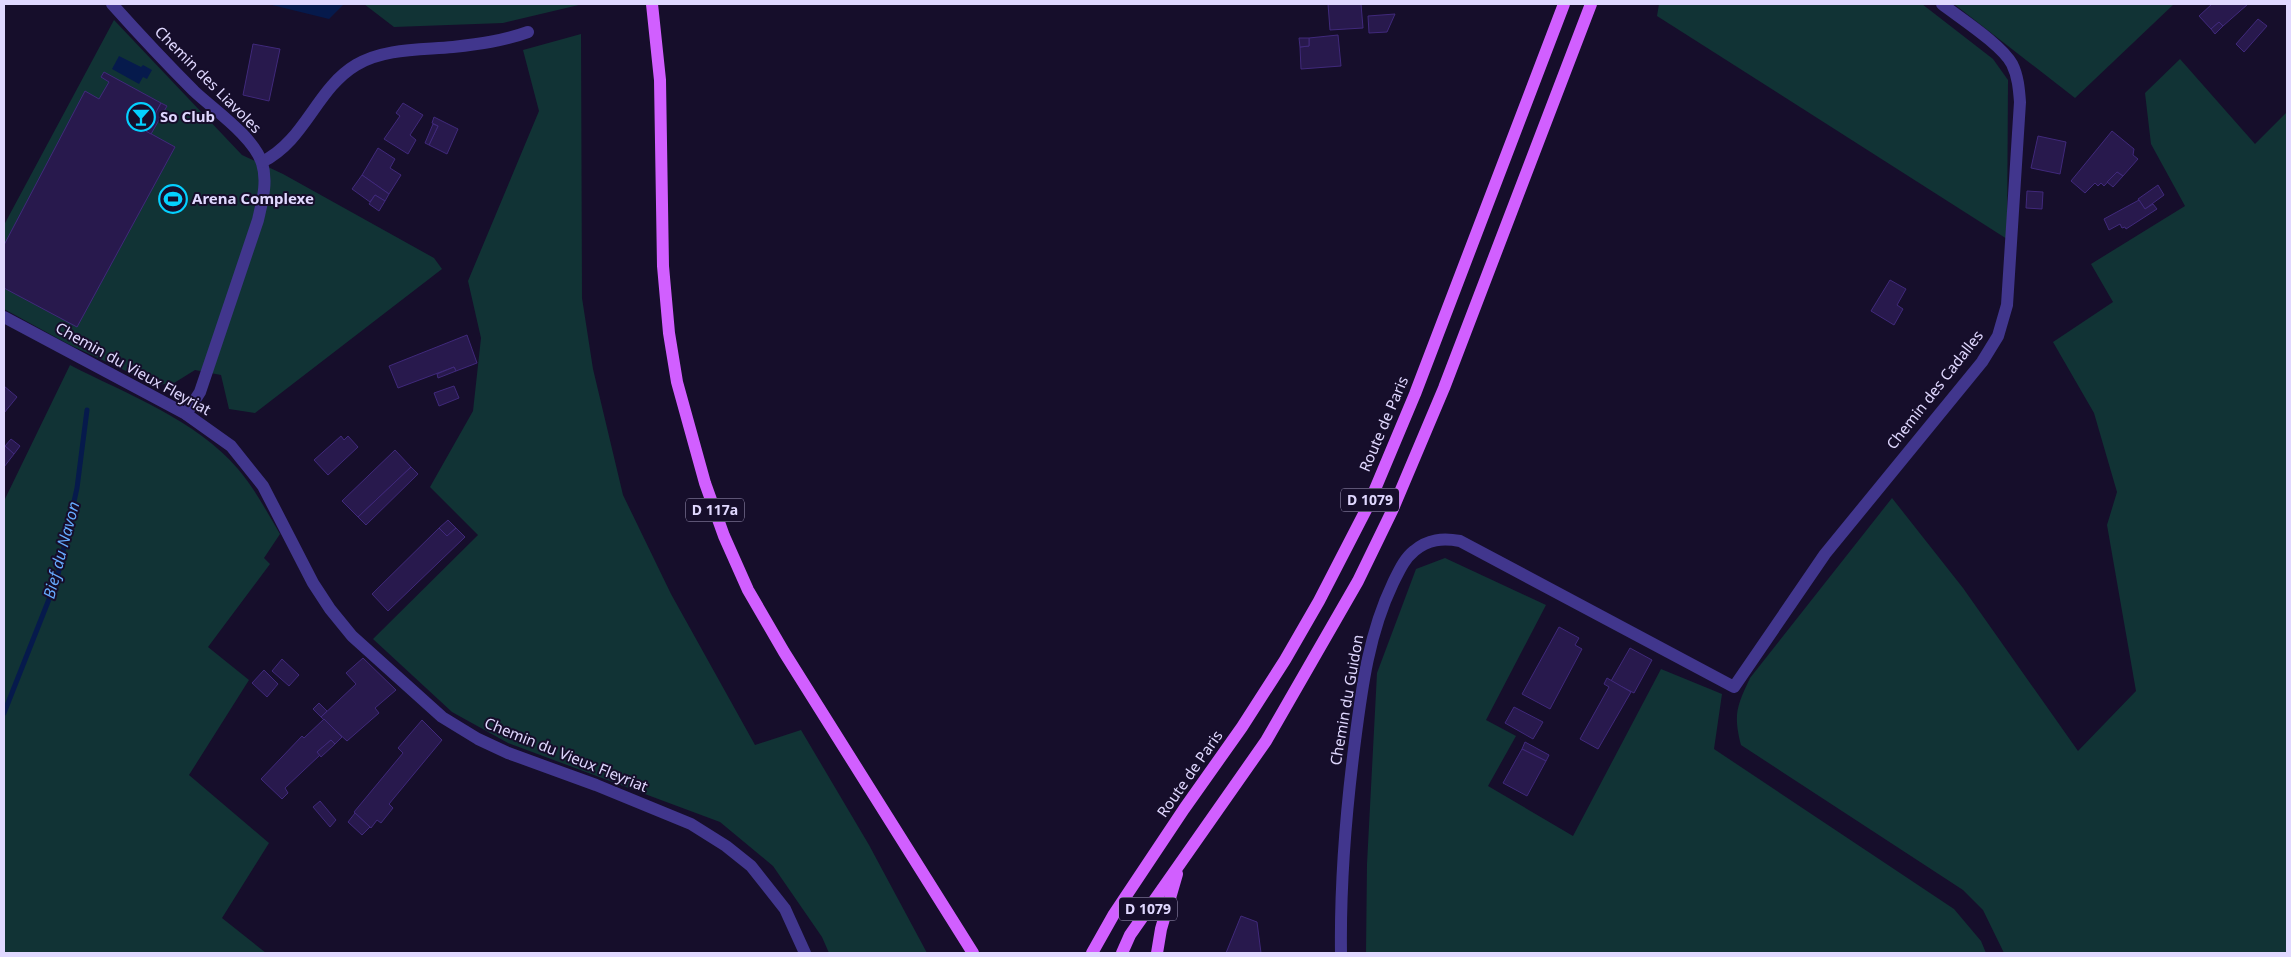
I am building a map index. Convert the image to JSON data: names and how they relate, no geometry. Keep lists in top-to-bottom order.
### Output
{
  "streets": {
    "main road": ["Route de Paris", "D 1079", "D 117a"],
    "street": [
      "Chemin des Liavoles",
      "Chemin du Vieux Fleyriat",
      "Chemin des Cadalles",
      "Chemin du Guidon"
    ]
  },
  "crossings": [
    ["Chemin des Cadalles", "Chemin du Guidon"]
  ],
  "water": ["Bief du Navon"],
  "places": {
    "bar": ["So Club"],
    "sports": ["Arena Complexe"]
  }
}
